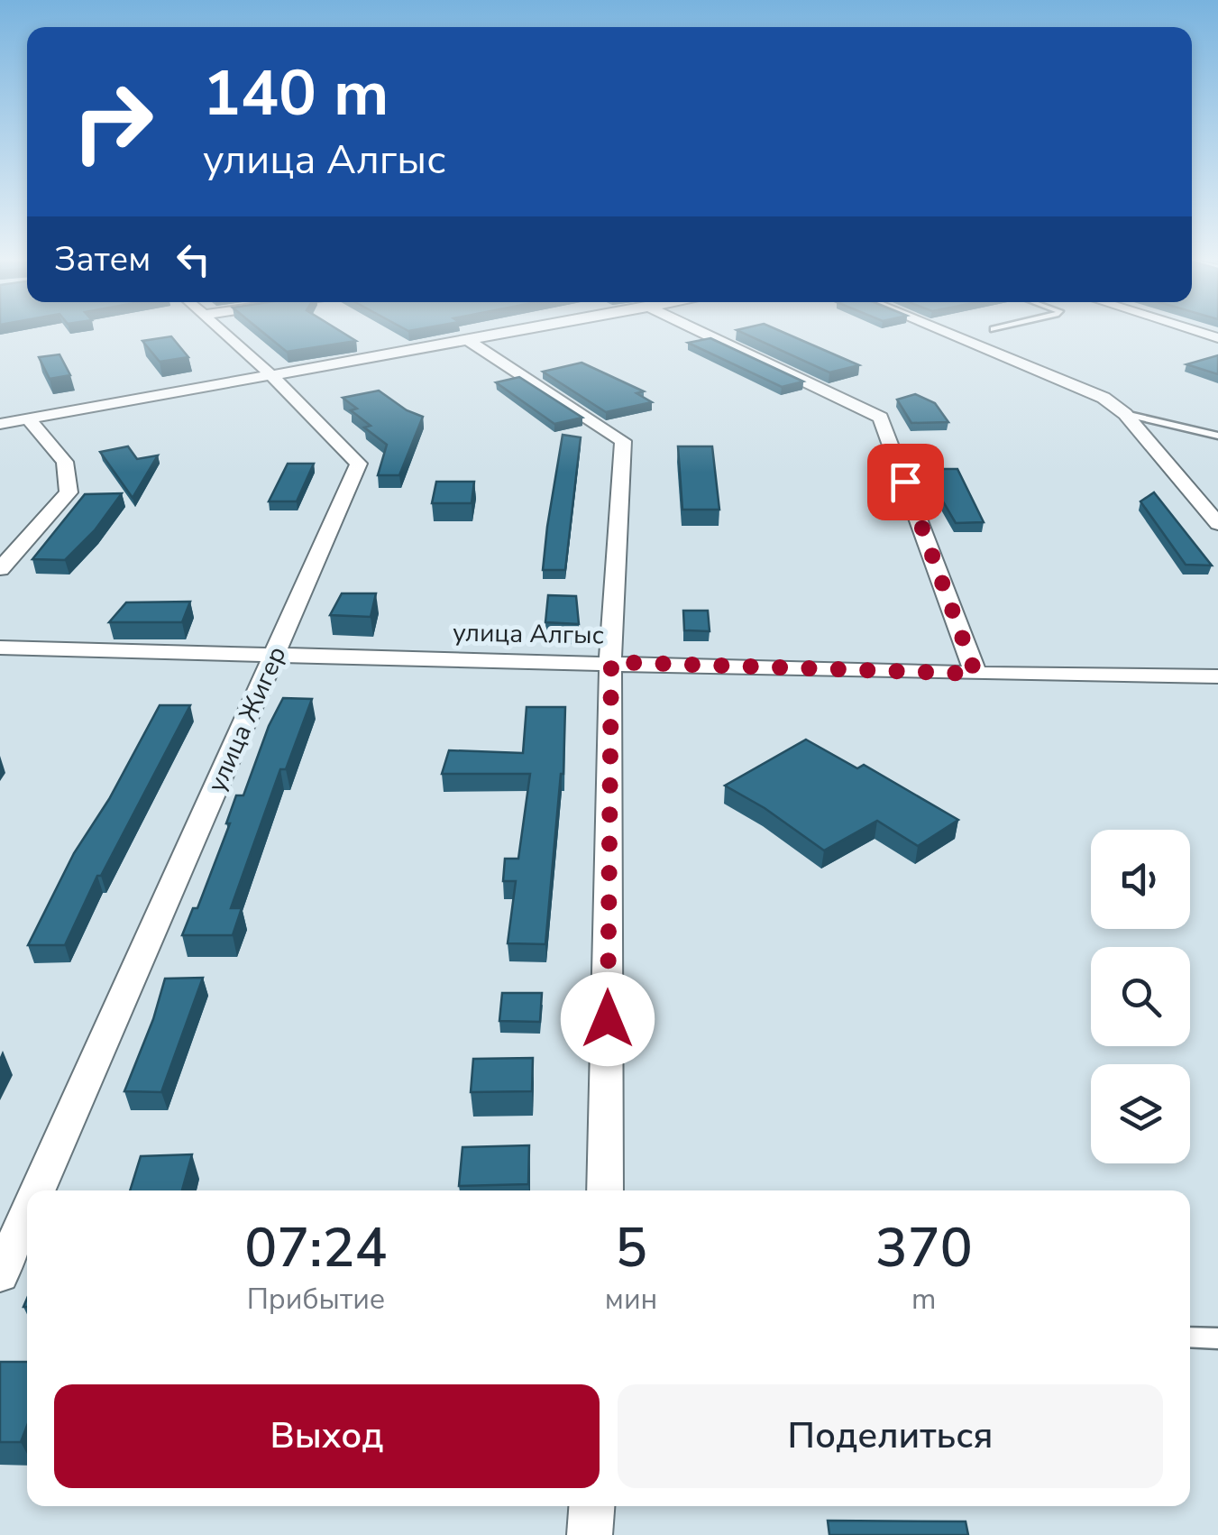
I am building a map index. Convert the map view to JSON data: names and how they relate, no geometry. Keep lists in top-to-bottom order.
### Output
{
  "streets": {
    "street": ["улица Алгыс", "улица Жигер"]
  },
  "crossings": [
    ["улица Алгыс", "улица Жигер"]
  ],
  "page": {
    "turn": ["140 m", "улица Алгыс"],
    "then": "Затем",
    "eta": [
      "07:24",
      "Прибытие",
      "5",
      "мин",
      "370",
      "m"
    ],
    "buttons": ["Выход", "Поделиться"]
  }
}
